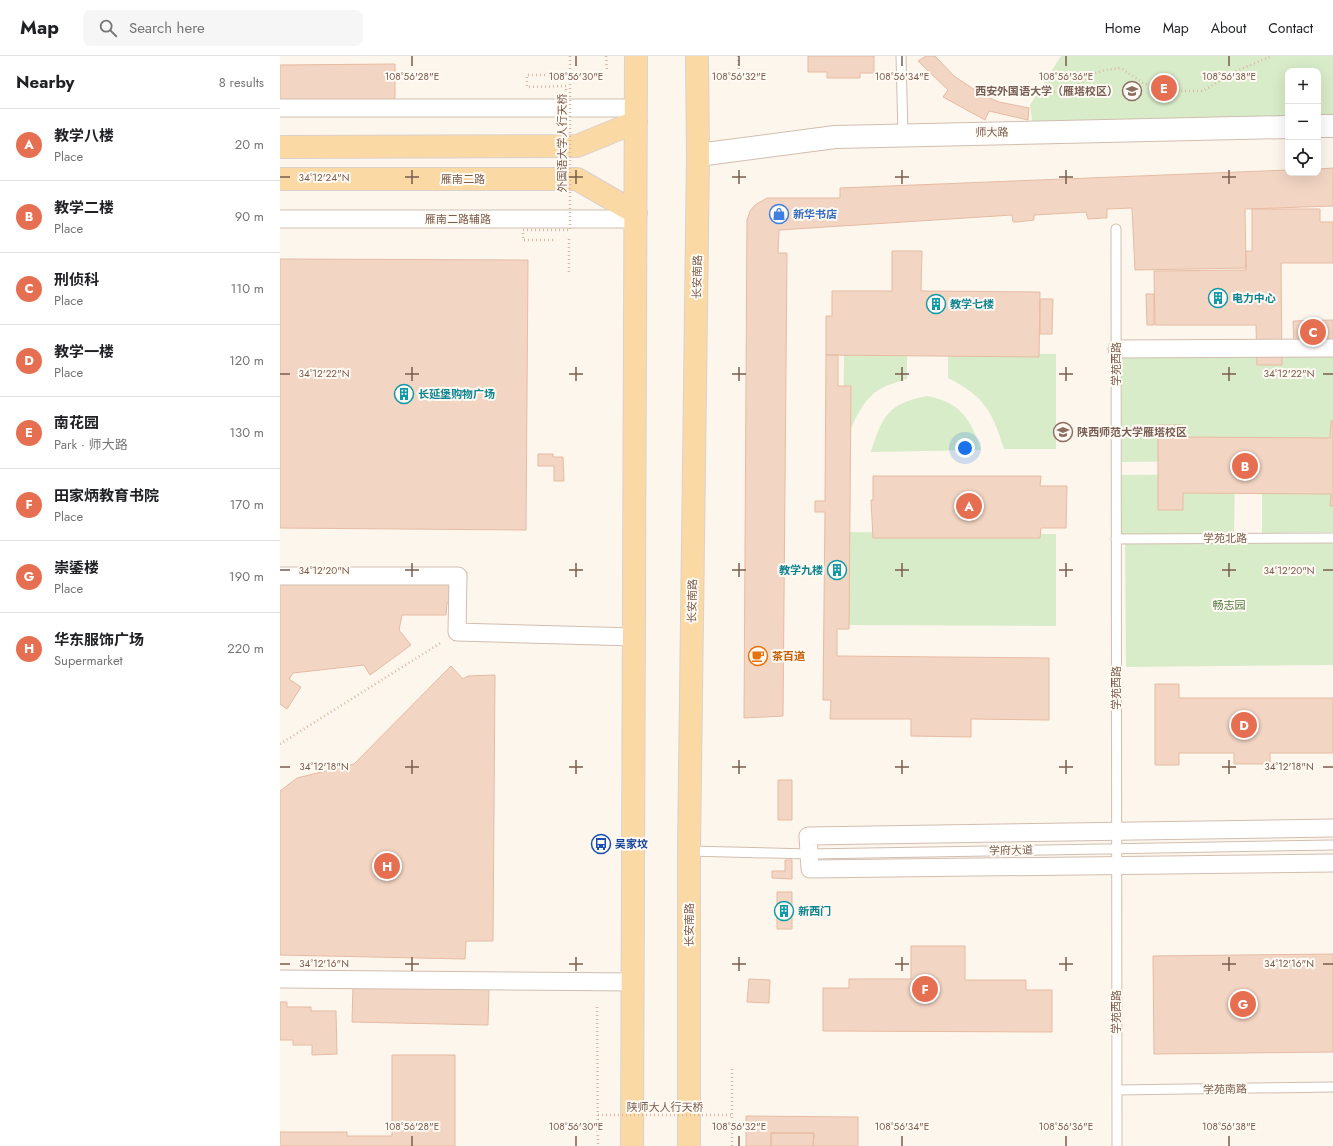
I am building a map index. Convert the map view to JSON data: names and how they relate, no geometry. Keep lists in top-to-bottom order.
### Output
{
  "streets": {
    "main road": ["雁南二路", "长安南路"],
    "street": ["师大路", "雁南二路辅路"],
    "lane": ["学苑西路", "学苑北路", "学苑南路"],
    "path": ["外国语大学人行天桥", "陕师大人行天桥"]
  },
  "crossings": [
    ["师大路", "长安南路"],
    ["雁南二路", "雁南二路辅路"],
    ["学苑西路", "学苑北路"],
    ["学苑西路", "学苑南路"]
  ],
  "parks": ["畅志园"],
  "places": {
    "school or university": ["西安外国语大学（雁塔校区）", "陕西师范大学雁塔校区"],
    "shop": ["新华书店"],
    "building": [
      "电力中心",
      "教学七楼",
      "长延堡购物广场",
      "教学九楼",
      "新西门"
    ],
    "cafe": ["茶百道"],
    "bus stop": ["吴家坟"]
  },
  "page": {
    "header": "Map",
    "search": "Search here",
    "nav": [
      "Home",
      "Map",
      "About",
      "Contact"
    ],
    "heading": ["Nearby", "8 results"],
    "map_buttons": ["+", "−"],
    "pins": [
      "E",
      "C",
      "B",
      "A",
      "D",
      "H",
      "F",
      "G"
    ],
    "list": [
      {
        "mark": "A",
        "name": "教学八楼",
        "note": "Place",
        "value": "20 m"
      },
      {
        "mark": "B",
        "name": "教学二楼",
        "note": "Place",
        "value": "90 m"
      },
      {
        "mark": "C",
        "name": "刑侦科",
        "note": "Place",
        "value": "110 m"
      },
      {
        "mark": "D",
        "name": "教学一楼",
        "note": "Place",
        "value": "120 m"
      },
      {
        "mark": "E",
        "name": "南花园",
        "note": "Park · 师大路",
        "value": "130 m"
      },
      {
        "mark": "F",
        "name": "田家炳教育书院",
        "note": "Place",
        "value": "170 m"
      },
      {
        "mark": "G",
        "name": "崇鋈楼",
        "note": "Place",
        "value": "190 m"
      },
      {
        "mark": "H",
        "name": "华东服饰广场",
        "note": "Supermarket",
        "value": "220 m"
      }
    ]
  },
  "coordinates": [
    "108°56'28\"E",
    "108°56'30\"E",
    "108°56'32\"E",
    "108°56'34\"E",
    "108°56'36\"E",
    "108°56'38\"E",
    "34°12'24\"N",
    "34°12'22\"N",
    "34°12'20\"N",
    "34°12'18\"N",
    "34°12'16\"N"
  ]
}
